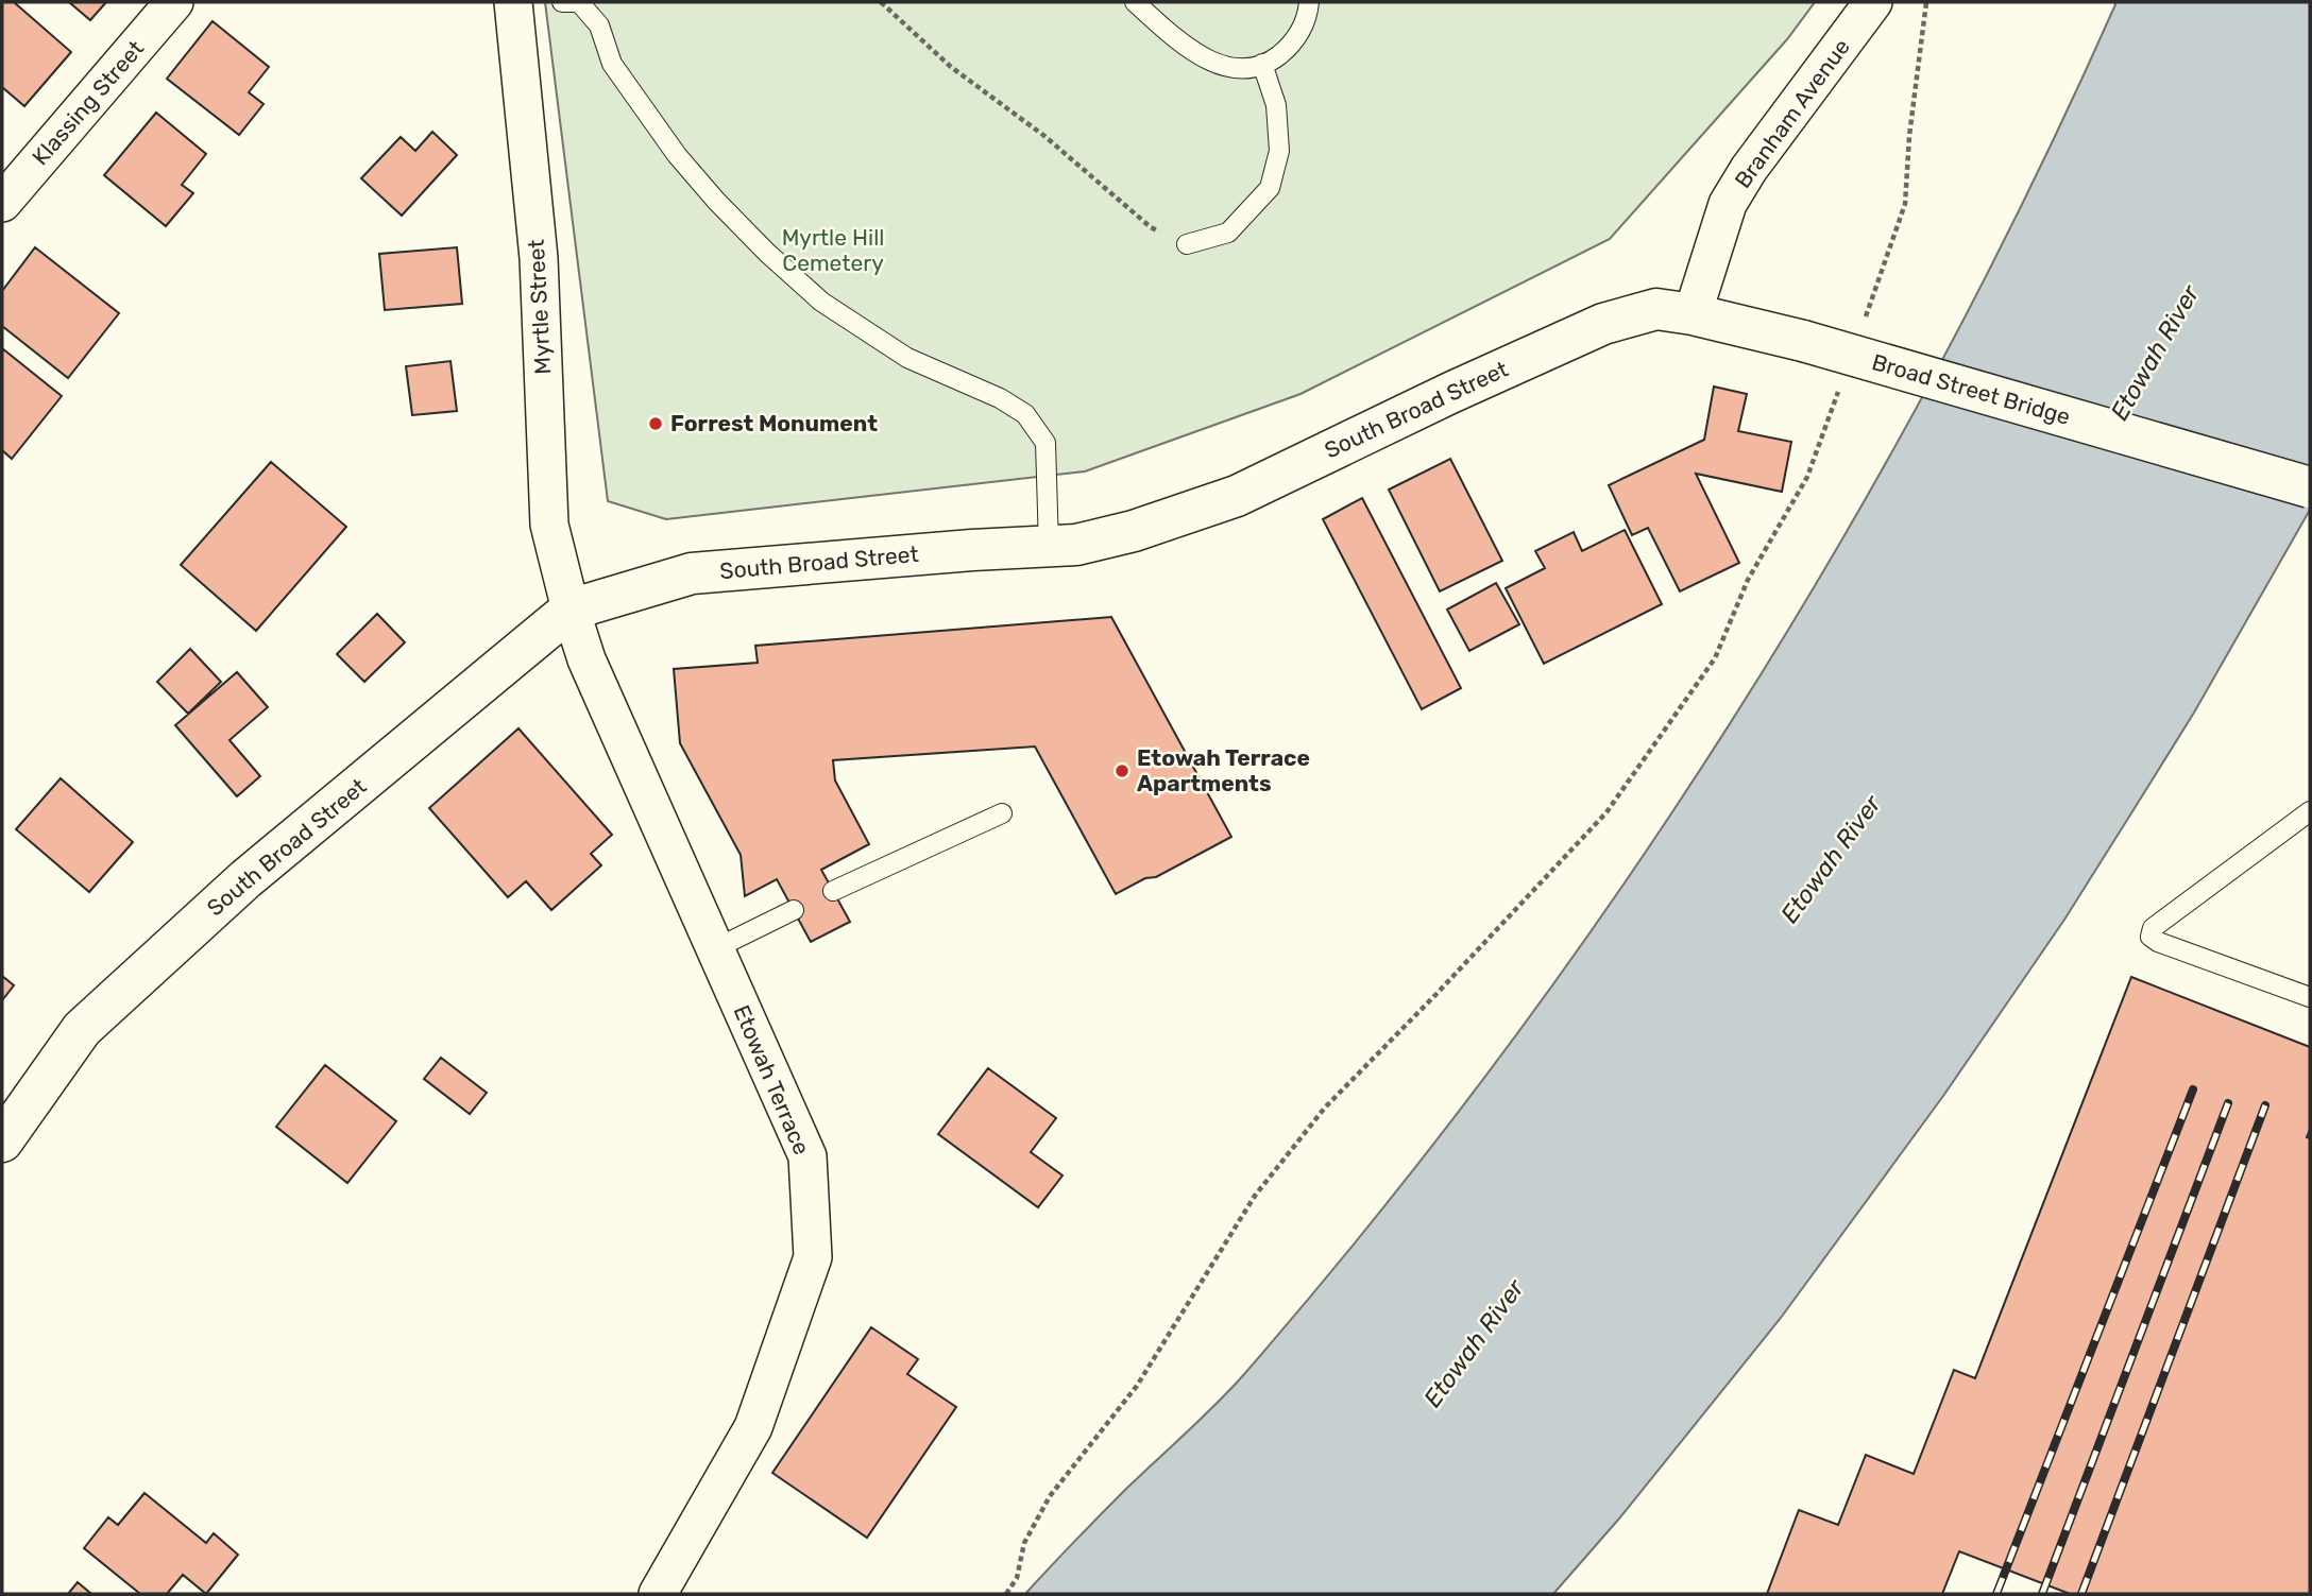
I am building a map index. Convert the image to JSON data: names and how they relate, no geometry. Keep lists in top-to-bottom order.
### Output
{
  "streets": {
    "main road": ["Broad Street Bridge", "South Broad Street"],
    "street": [
      "Klassing Street",
      "Branham Avenue",
      "Myrtle Street",
      "Etowah Terrace"
    ]
  },
  "crossings": [
    ["Branham Avenue", "South Broad Street"],
    ["Myrtle Street", "South Broad Street"],
    ["Myrtle Street", "Etowah Terrace"],
    ["Broad Street Bridge", "South Broad Street"],
    ["South Broad Street", "Etowah Terrace"]
  ],
  "water": ["Etowah River"],
  "parks": ["Myrtle Hill Cemetery"],
  "places": ["Forrest Monument", "Etowah Terrace Apartments"]
}
